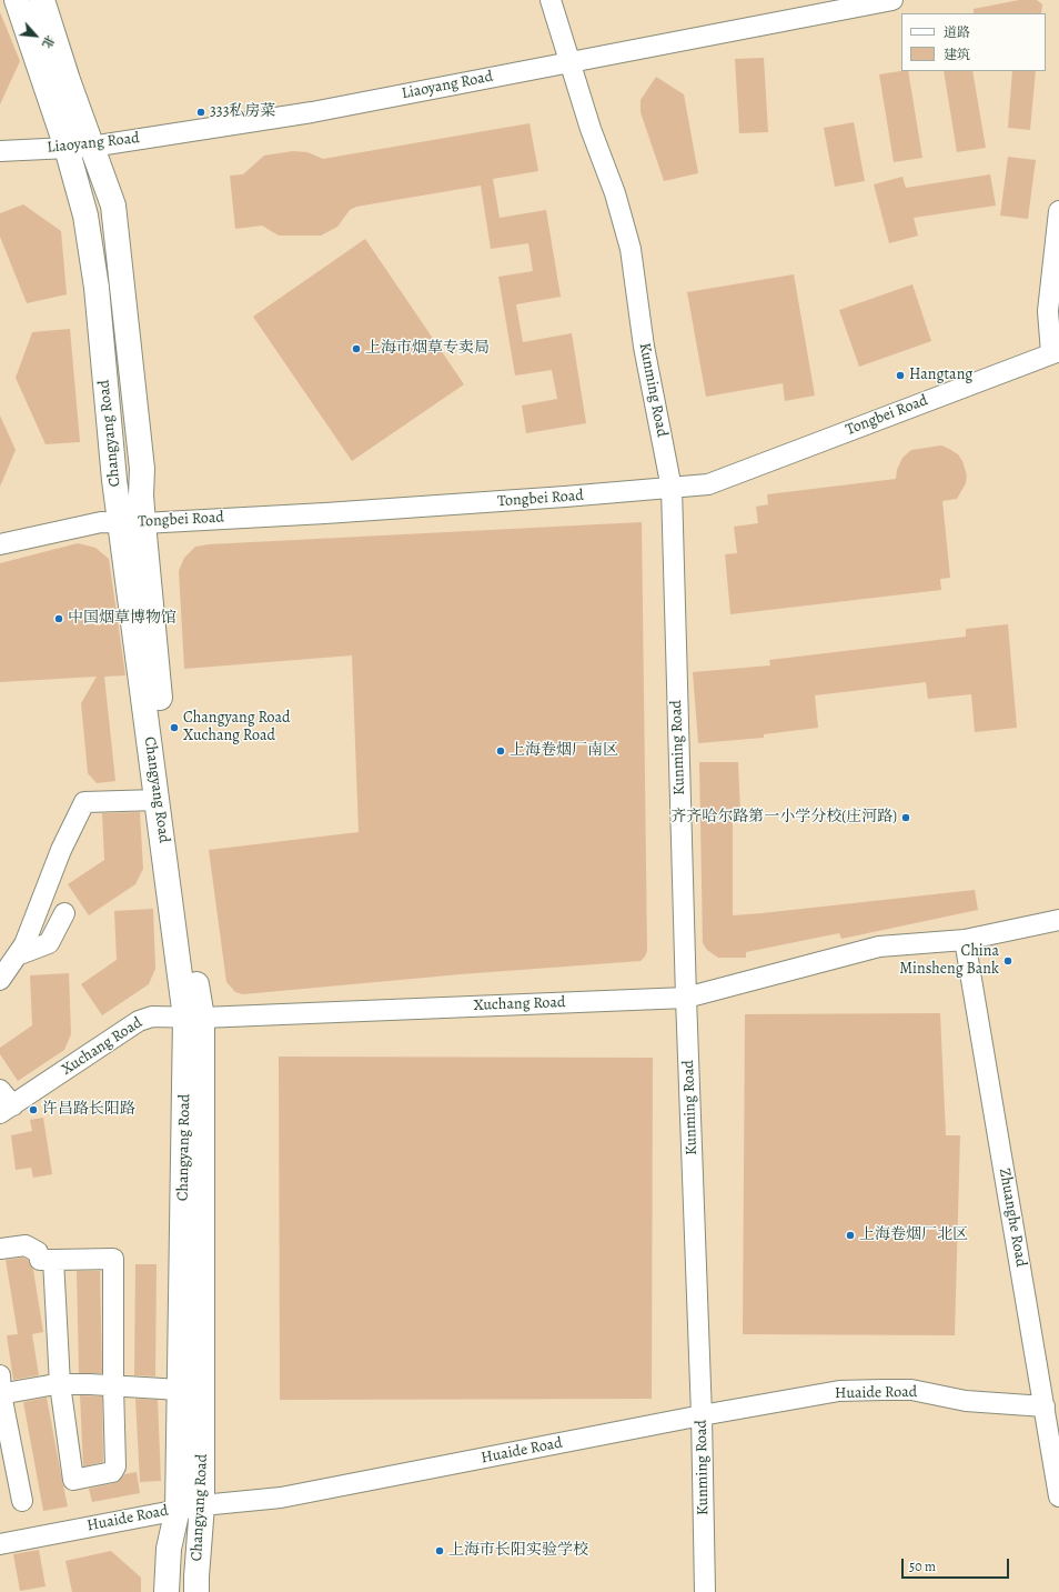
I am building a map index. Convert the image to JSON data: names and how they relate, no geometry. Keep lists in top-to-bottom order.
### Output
{
  "streets": {
    "main road": ["Changyang Road"],
    "street": [
      "Liaoyang Road",
      "Kunming Road",
      "Tongbei Road",
      "Xuchang Road",
      "Zhuanghe Road",
      "Huaide Road"
    ]
  },
  "crossings": [
    ["Liaoyang Road", "Kunming Road"],
    ["Liaoyang Road", "Changyang Road"],
    ["Kunming Road", "Tongbei Road"],
    ["Kunming Road", "Xuchang Road"],
    ["Kunming Road", "Huaide Road"],
    ["Tongbei Road", "Changyang Road"],
    ["Changyang Road", "Xuchang Road"],
    ["Changyang Road", "Huaide Road"],
    ["Xuchang Road", "Zhuanghe Road"],
    ["Zhuanghe Road", "Huaide Road"]
  ],
  "places": [
    "333私房菜",
    "上海市烟草专卖局",
    "Hangtang",
    "中国烟草博物馆",
    "Changyang Road Xuchang Road",
    "上海卷烟厂南区",
    "齐齐哈尔路第一小学分校(庄河路)",
    "China Minsheng Bank",
    "许昌路长阳路",
    "上海卷烟厂北区",
    "上海市长阳实验学校"
  ],
  "legend": ["道路", "建筑"],
  "scale_bar": "50 m",
  "north": "bottom right"
}
